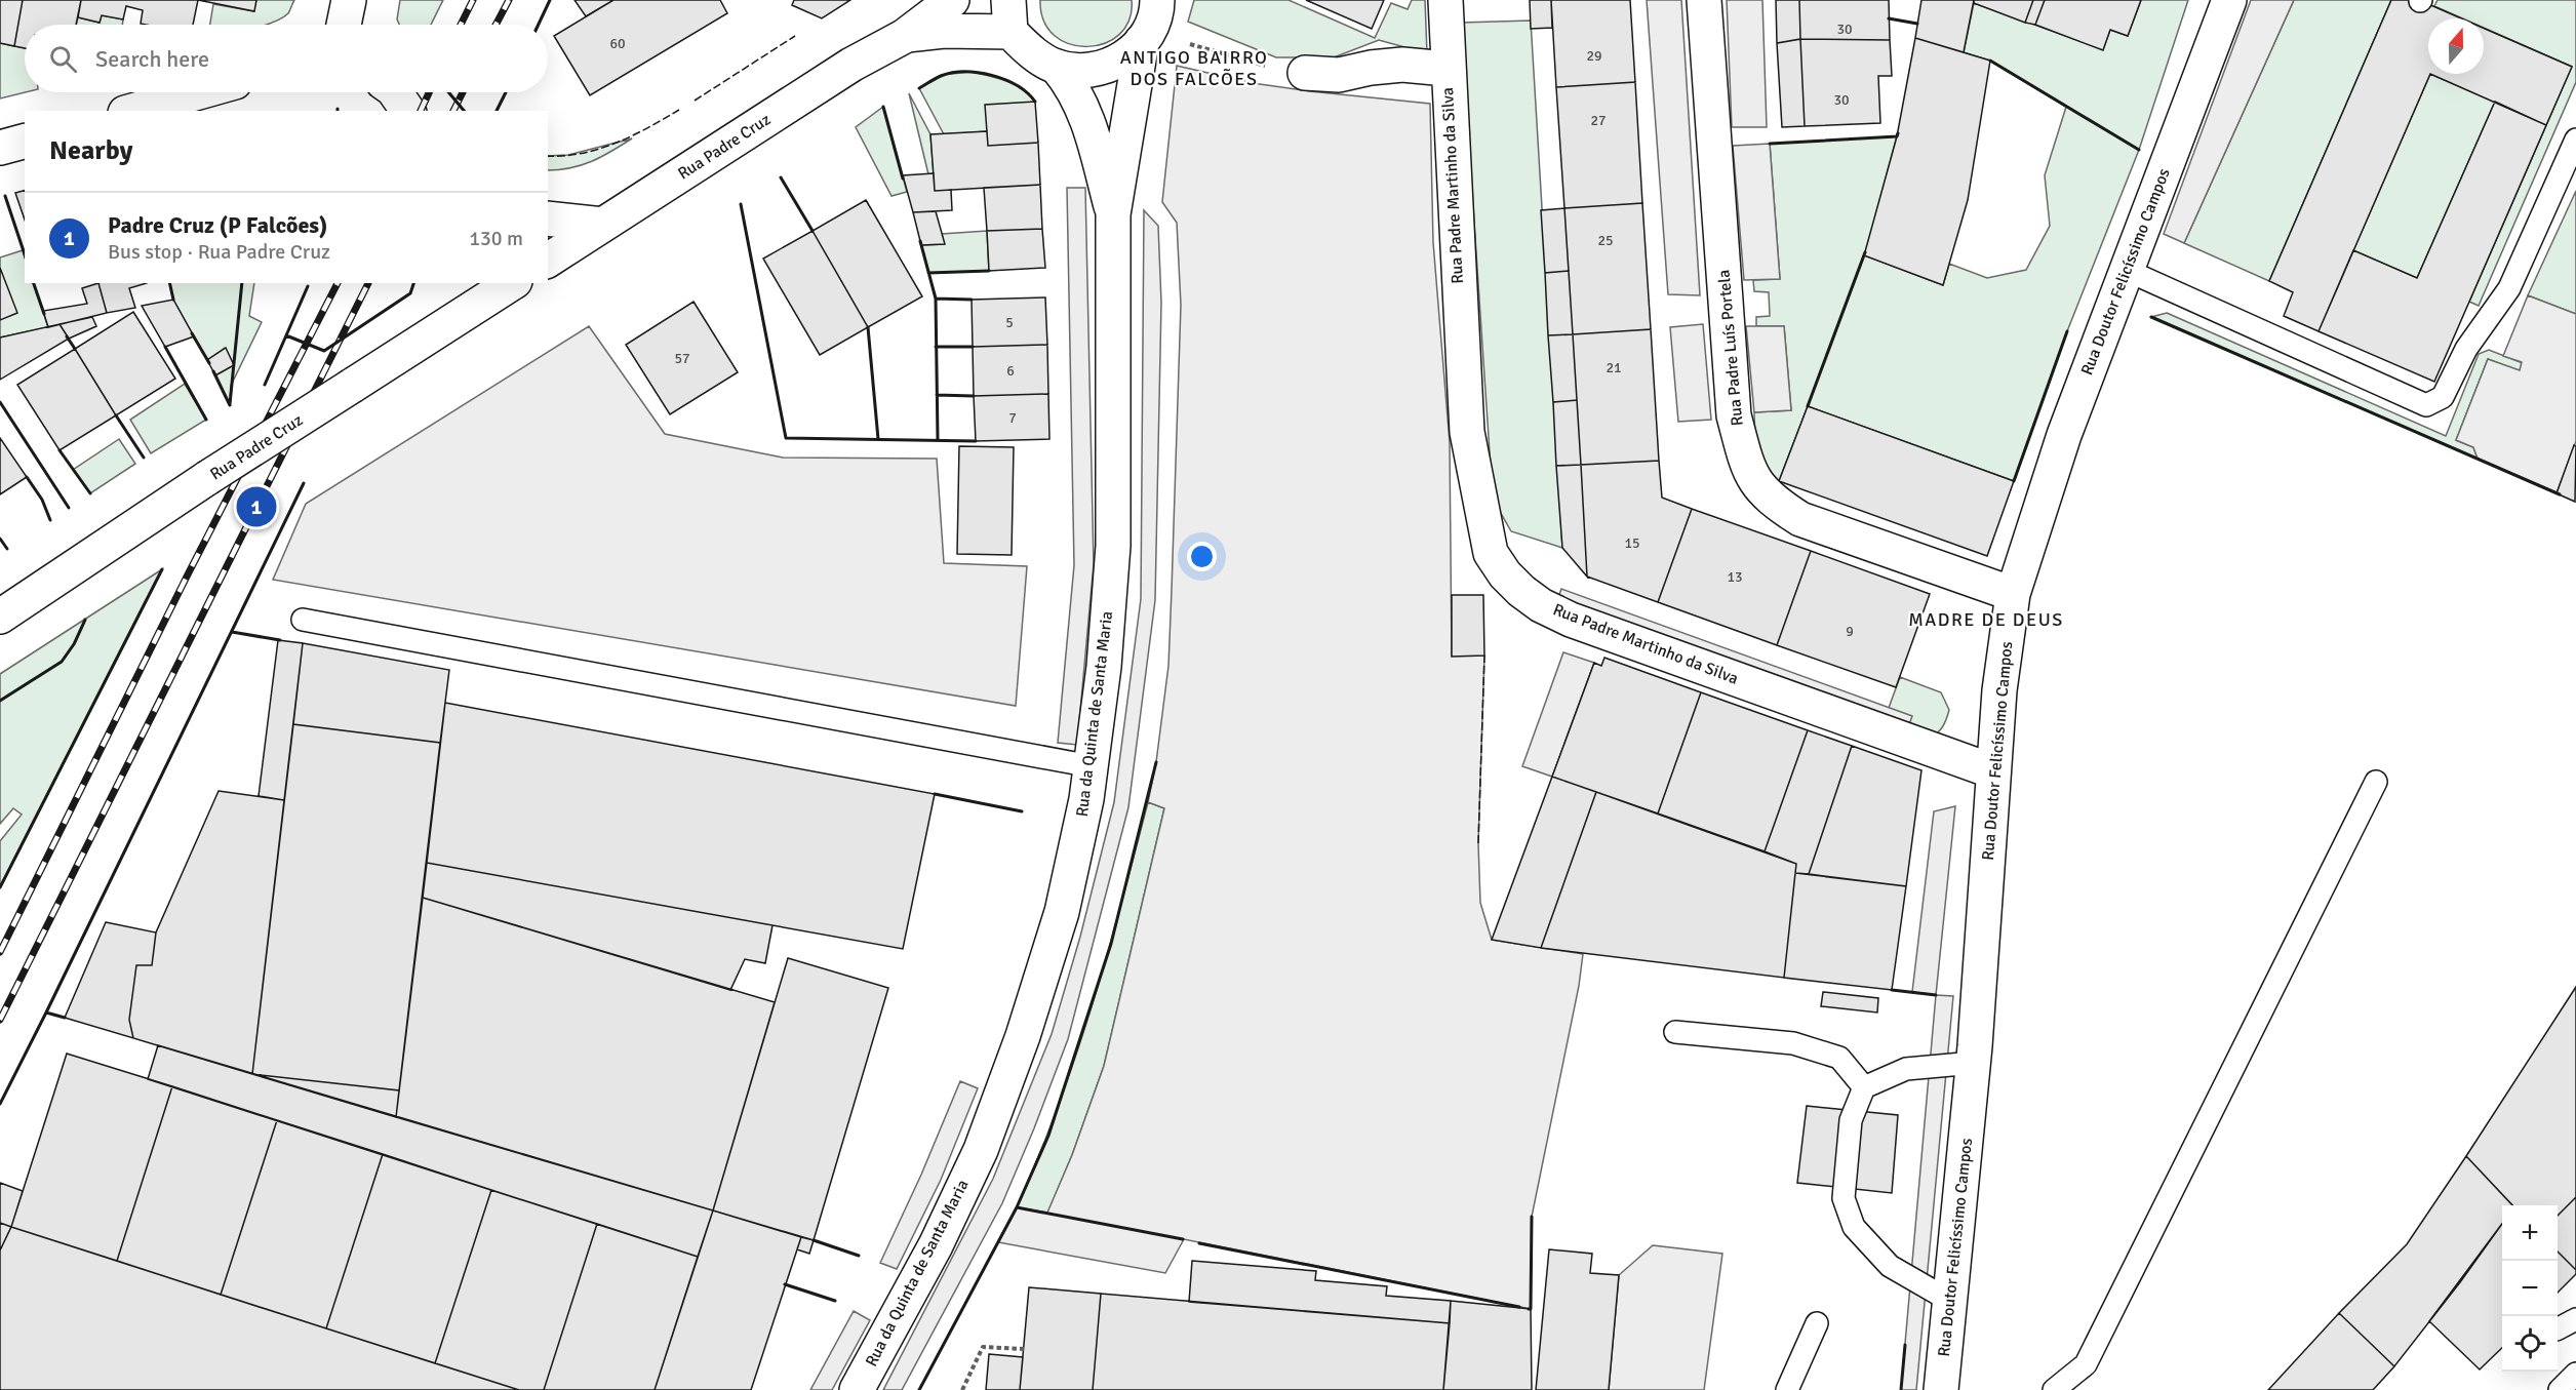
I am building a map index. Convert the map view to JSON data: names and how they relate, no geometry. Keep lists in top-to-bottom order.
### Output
{
  "streets": {
    "street": [
      "Rua Padre Cruz",
      "Rua Padre Martinho da Silva",
      "Rua Doutor Felicíssimo Campos",
      "Rua Padre Luís Portela",
      "Rua da Quinta de Santa Maria"
    ]
  },
  "crossings": [
    ["Rua Padre Cruz", "Rua da Quinta de Santa Maria"],
    ["Rua Padre Martinho da Silva", "Rua Doutor Felicíssimo Campos"],
    ["Rua Doutor Felicíssimo Campos", "Rua Padre Luís Portela"]
  ],
  "districts": ["ANTIGO BAIRRO DOS FALCÕES", "MADRE DE DEUS"],
  "house_numbers": [
    "30",
    "60",
    "29",
    "30",
    "27",
    "25",
    "5",
    "57",
    "21",
    "6",
    "7",
    "15",
    "13",
    "9"
  ],
  "north": "top",
  "page": {
    "search": "Search here",
    "heading": "Nearby",
    "list": [
      {
        "mark": "1",
        "name": "Padre Cruz (P Falcões)",
        "note": "Bus stop · Rua Padre Cruz",
        "value": "130 m"
      }
    ],
    "pins": "1",
    "map_buttons": ["+", "−"]
  }
}
